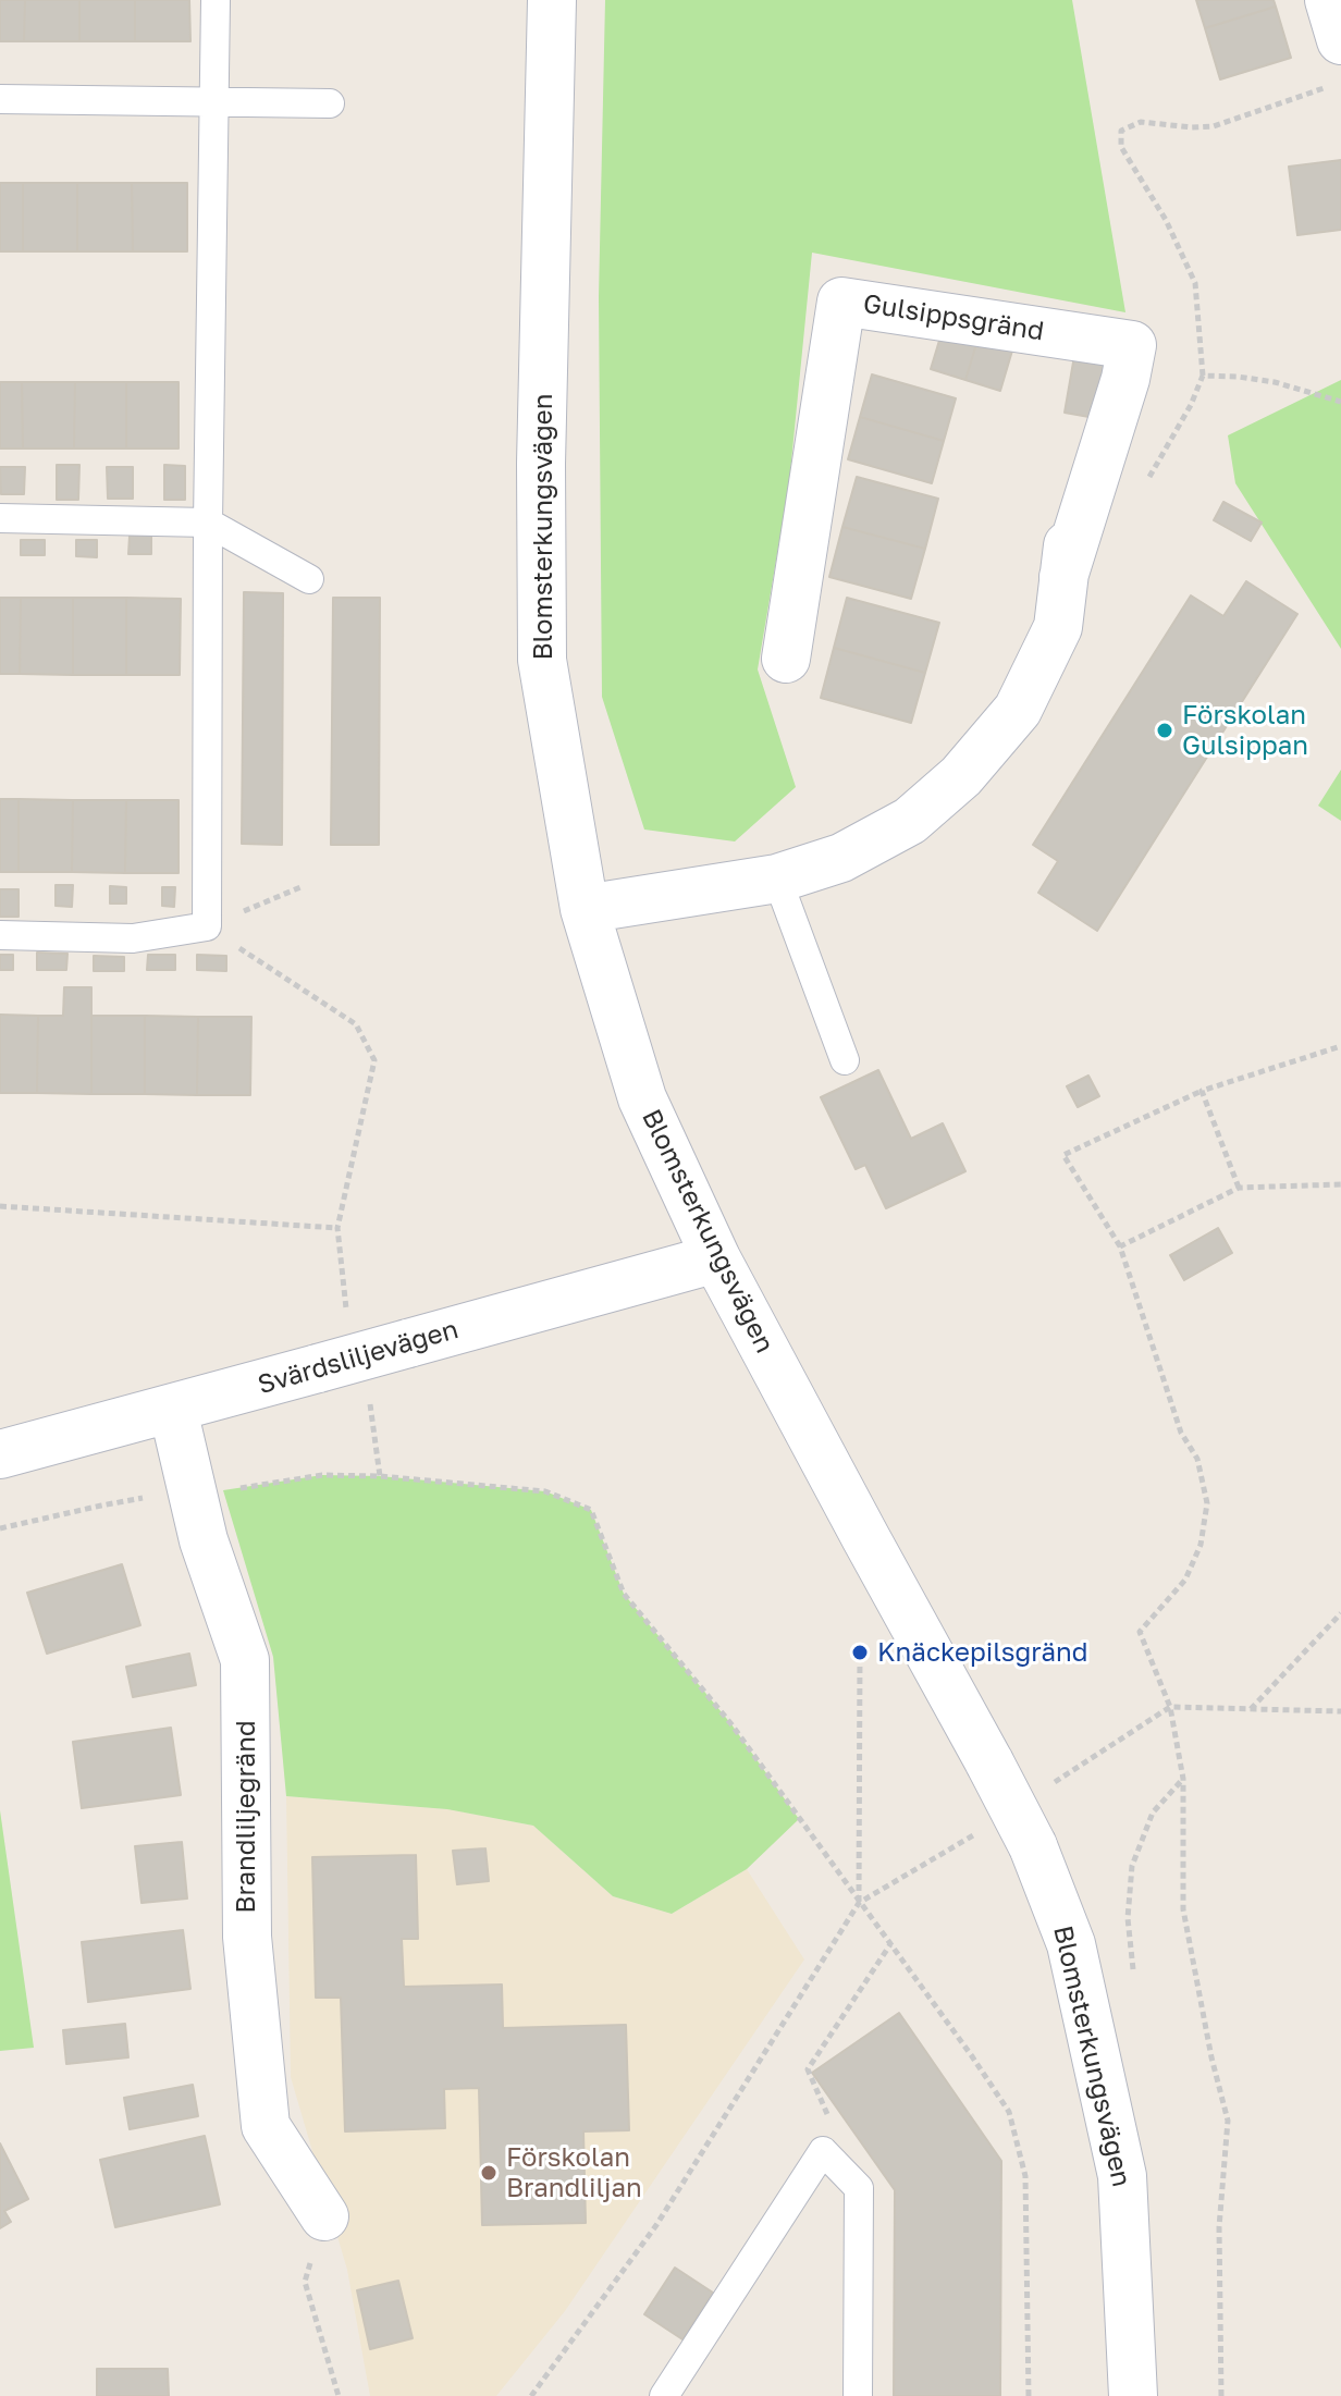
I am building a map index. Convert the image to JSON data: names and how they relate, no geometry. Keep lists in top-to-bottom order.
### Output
{
  "streets": {
    "street": [
      "Gulsippsgränd",
      "Blomsterkungsvägen",
      "Svärdsliljevägen",
      "Brandliljegränd"
    ]
  },
  "crossings": [
    ["Gulsippsgränd", "Blomsterkungsvägen"],
    ["Blomsterkungsvägen", "Svärdsliljevägen"],
    ["Svärdsliljevägen", "Brandliljegränd"]
  ],
  "places": ["Förskolan Gulsippan", "Knäckepilsgränd", "Förskolan Brandliljan"]
}
